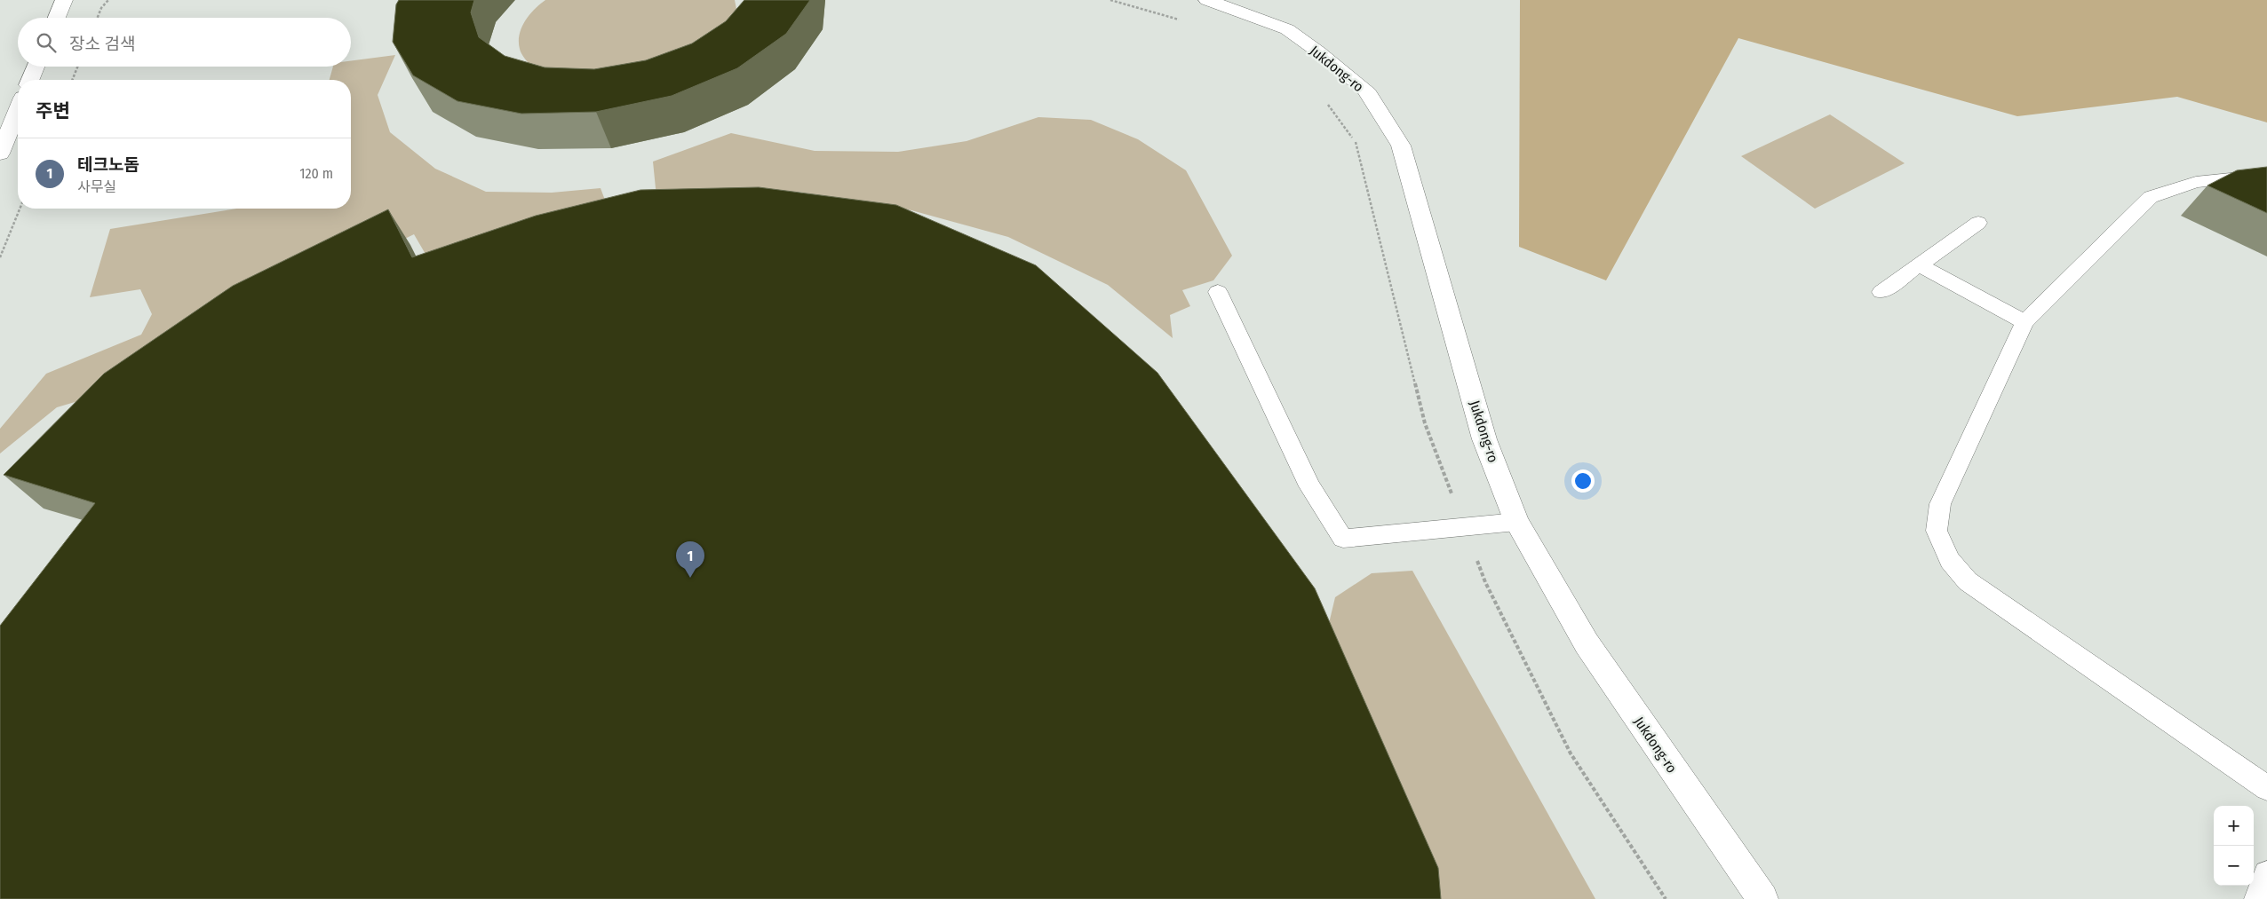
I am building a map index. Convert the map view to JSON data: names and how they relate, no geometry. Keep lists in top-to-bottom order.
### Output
{
  "streets": {
    "street": ["Jukdong-ro"]
  },
  "page": {
    "search": "장소 검색",
    "heading": "주변",
    "list": [
      {
        "mark": "1",
        "name": "테크노돔",
        "note": "사무실",
        "value": "120 m"
      }
    ],
    "pins": "1",
    "map_buttons": ["+", "−"]
  }
}
